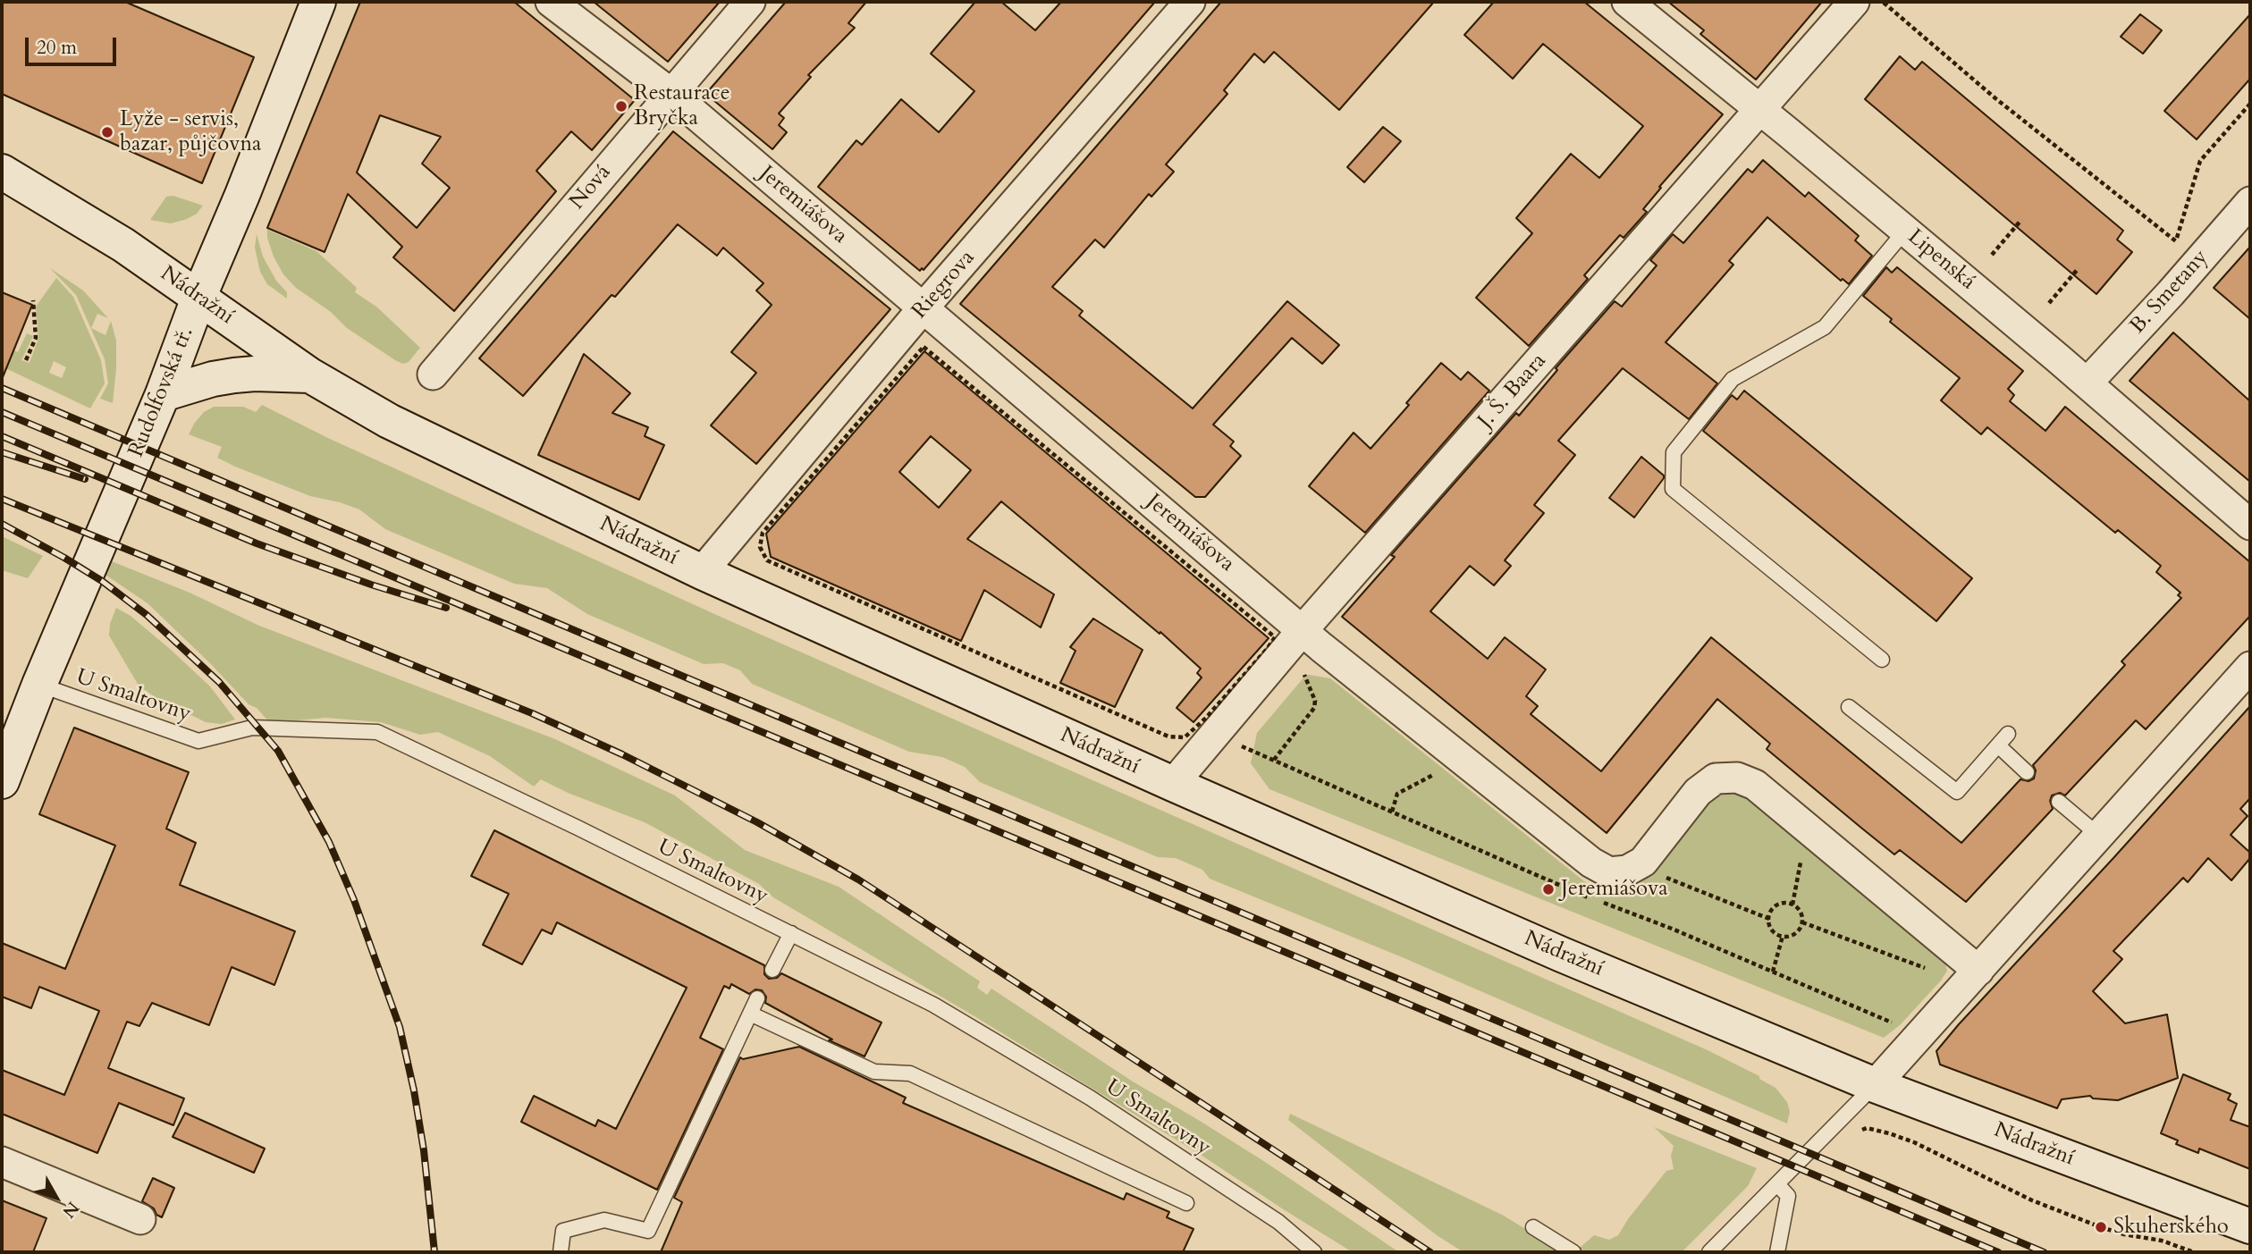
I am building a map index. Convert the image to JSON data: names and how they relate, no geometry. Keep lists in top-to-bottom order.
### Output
{
  "streets": {
    "main road": ["Nádražní", "Rudolfovská tř."],
    "street": [
      "Nová",
      "Jeremiášova",
      "Lipenská",
      "Riegrova",
      "B. Smetany",
      "J. Š. Baara"
    ],
    "lane": ["U Smaltovny"]
  },
  "crossings": [
    ["Nová", "Jeremiášova"],
    ["Jeremiášova", "Riegrova"],
    ["Jeremiášova", "J. Š. Baara"],
    ["Lipenská", "B. Smetany"],
    ["Lipenská", "J. Š. Baara"],
    ["Riegrova", "Nádražní"],
    ["Nádražní", "J. Š. Baara"],
    ["Nádražní", "Rudolfovská tř."],
    ["Rudolfovská tř.", "U Smaltovny"]
  ],
  "places": [
    "Restaurace Bryčka",
    "Lyže - servis, bazar, půjčovna",
    "Jeremiášova",
    "Skuherského"
  ],
  "scale_bar": "20 m",
  "north": "bottom right"
}
